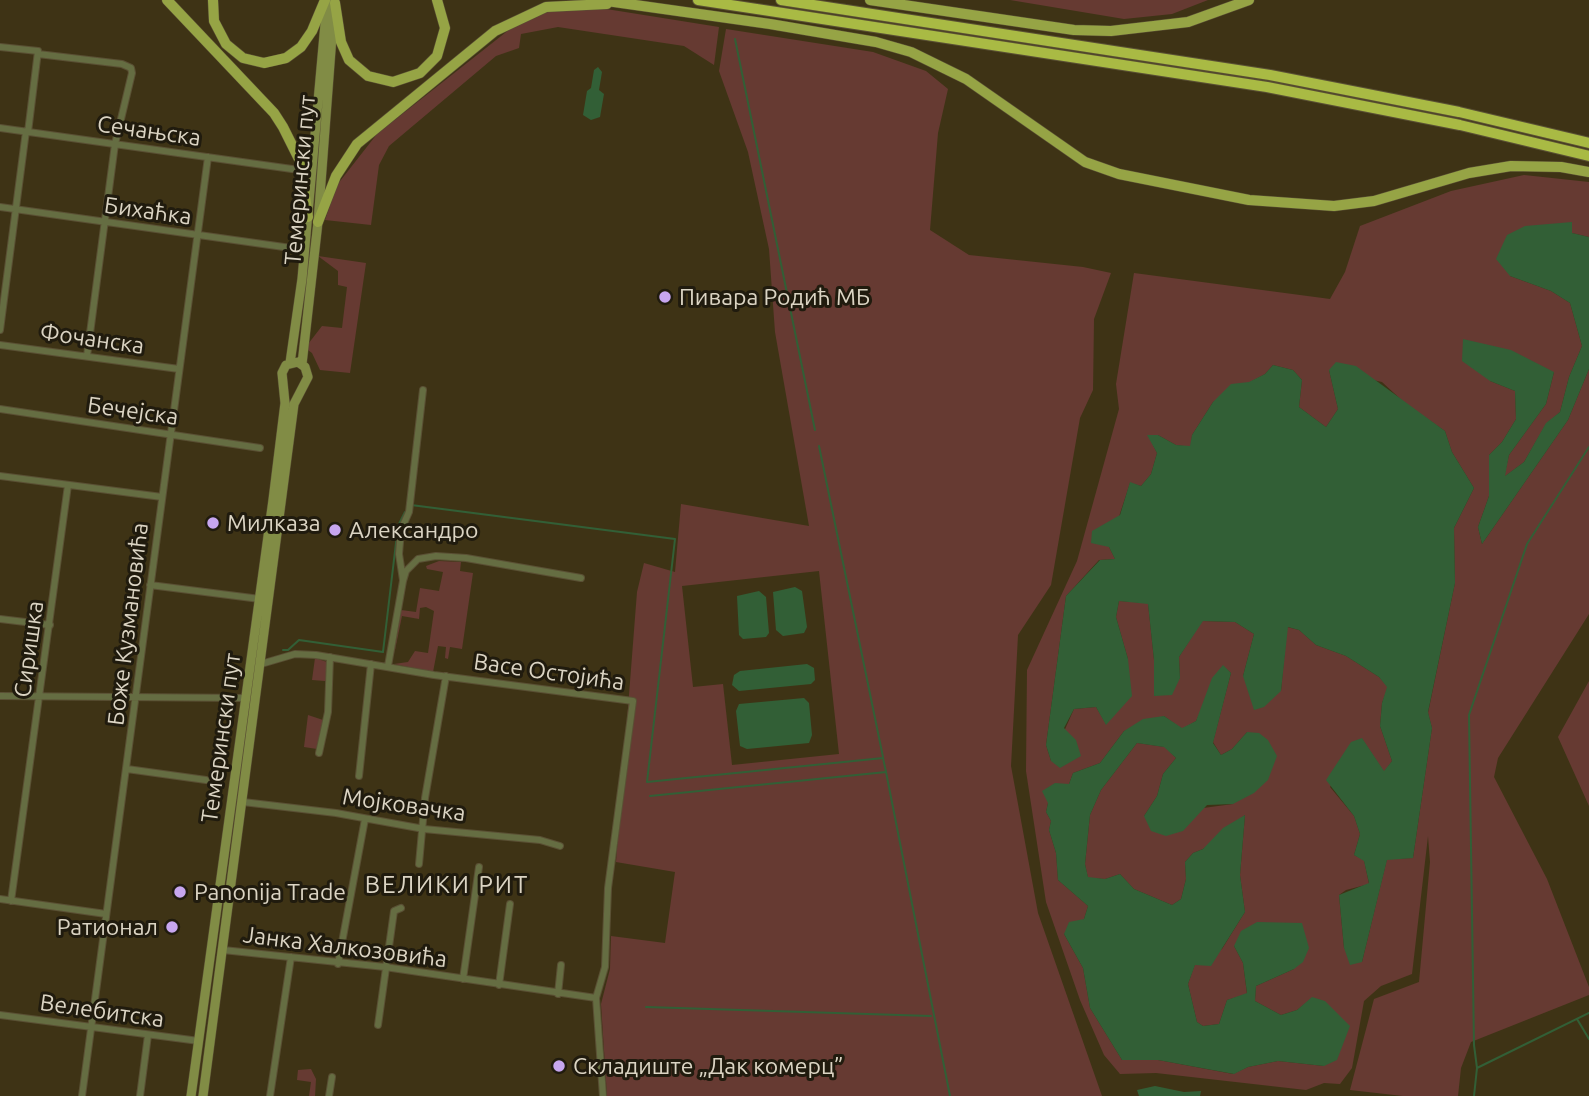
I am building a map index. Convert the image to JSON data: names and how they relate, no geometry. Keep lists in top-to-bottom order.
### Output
{
  "streets": {
    "main road": ["Темерински пут"],
    "street": [
      "Сечањска",
      "Бихаћка",
      "Фочанска",
      "Бечејска",
      "Боже Кузмановића",
      "Сиришка",
      "Васе Остојића",
      "Мојковачка",
      "Јанка Халкозовића",
      "Велебитска"
    ]
  },
  "crossings": [
    ["Сечањска", "Боже Кузмановића"],
    ["Темерински пут", "Васе Остојића"],
    ["Темерински пут", "Мојковачка"],
    ["Темерински пут", "Јанка Халкозовића"],
    ["Темерински пут", "Велебитска"],
    ["Бихаћка", "Боже Кузмановића"],
    ["Фочанска", "Боже Кузмановића"],
    ["Бечејска", "Боже Кузмановића"],
    ["Боже Кузмановића", "Велебитска"],
    ["Васе Остојића", "Јанка Халкозовића"]
  ],
  "districts": ["ВЕЛИКИ РИТ"],
  "places": [
    "Пивара Родић МБ",
    "Милказа",
    "Александро",
    "Panonija Trade",
    "Ратионал",
    "Складиште „Дак комерц”"
  ]
}
